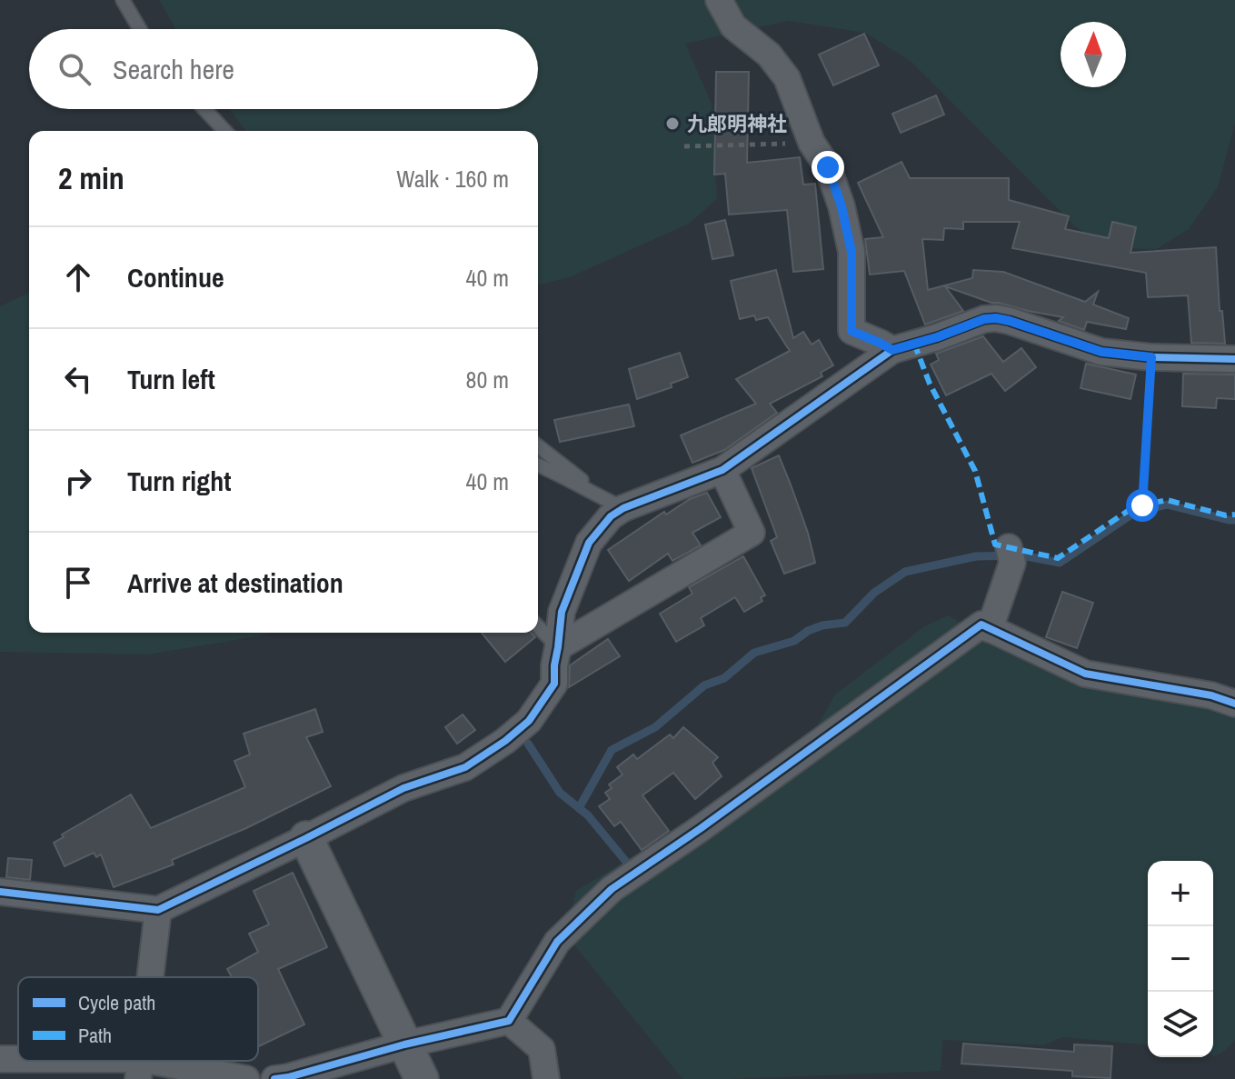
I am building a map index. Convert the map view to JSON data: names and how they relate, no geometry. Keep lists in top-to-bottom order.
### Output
{
  "places": ["九郎明神社"],
  "legend": ["Cycle path", "Path"],
  "north": "top",
  "page": {
    "search": "Search here",
    "heading": ["2 min", "Walk · 160 m"],
    "list": [
      ["Continue", "40 m"],
      ["Turn left", "80 m"],
      ["Turn right", "40 m"],
      "Arrive at destination"
    ],
    "map_buttons": ["+", "−"]
  }
}
